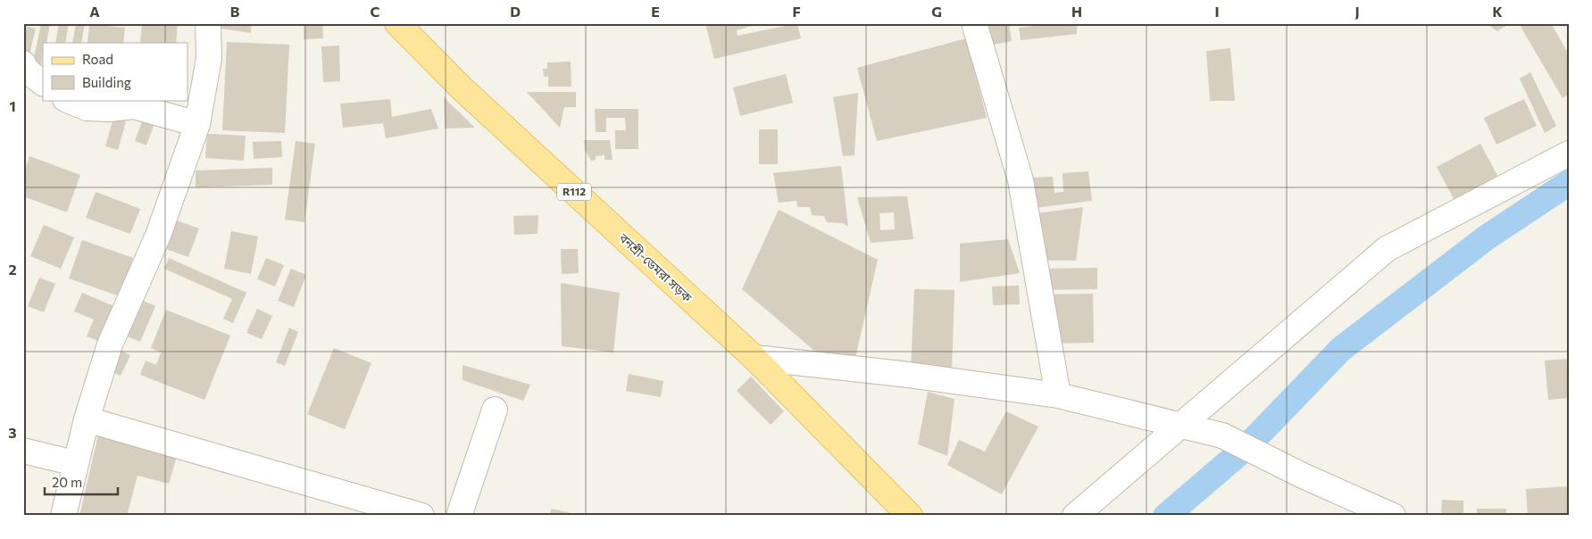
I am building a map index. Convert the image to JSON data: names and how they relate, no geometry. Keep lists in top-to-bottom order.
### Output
{
  "streets": {
    "main road": ["R112", "বনশ্রী-ডেমরা সড়ক"]
  },
  "legend": ["Road", "Building"],
  "scale_bar": "20 m",
  "grid": {
    "columns": [
      "A",
      "B",
      "C",
      "D",
      "E",
      "F",
      "G",
      "H",
      "I",
      "J",
      "K"
    ],
    "rows": ["1", "2", "3"]
  }
}
